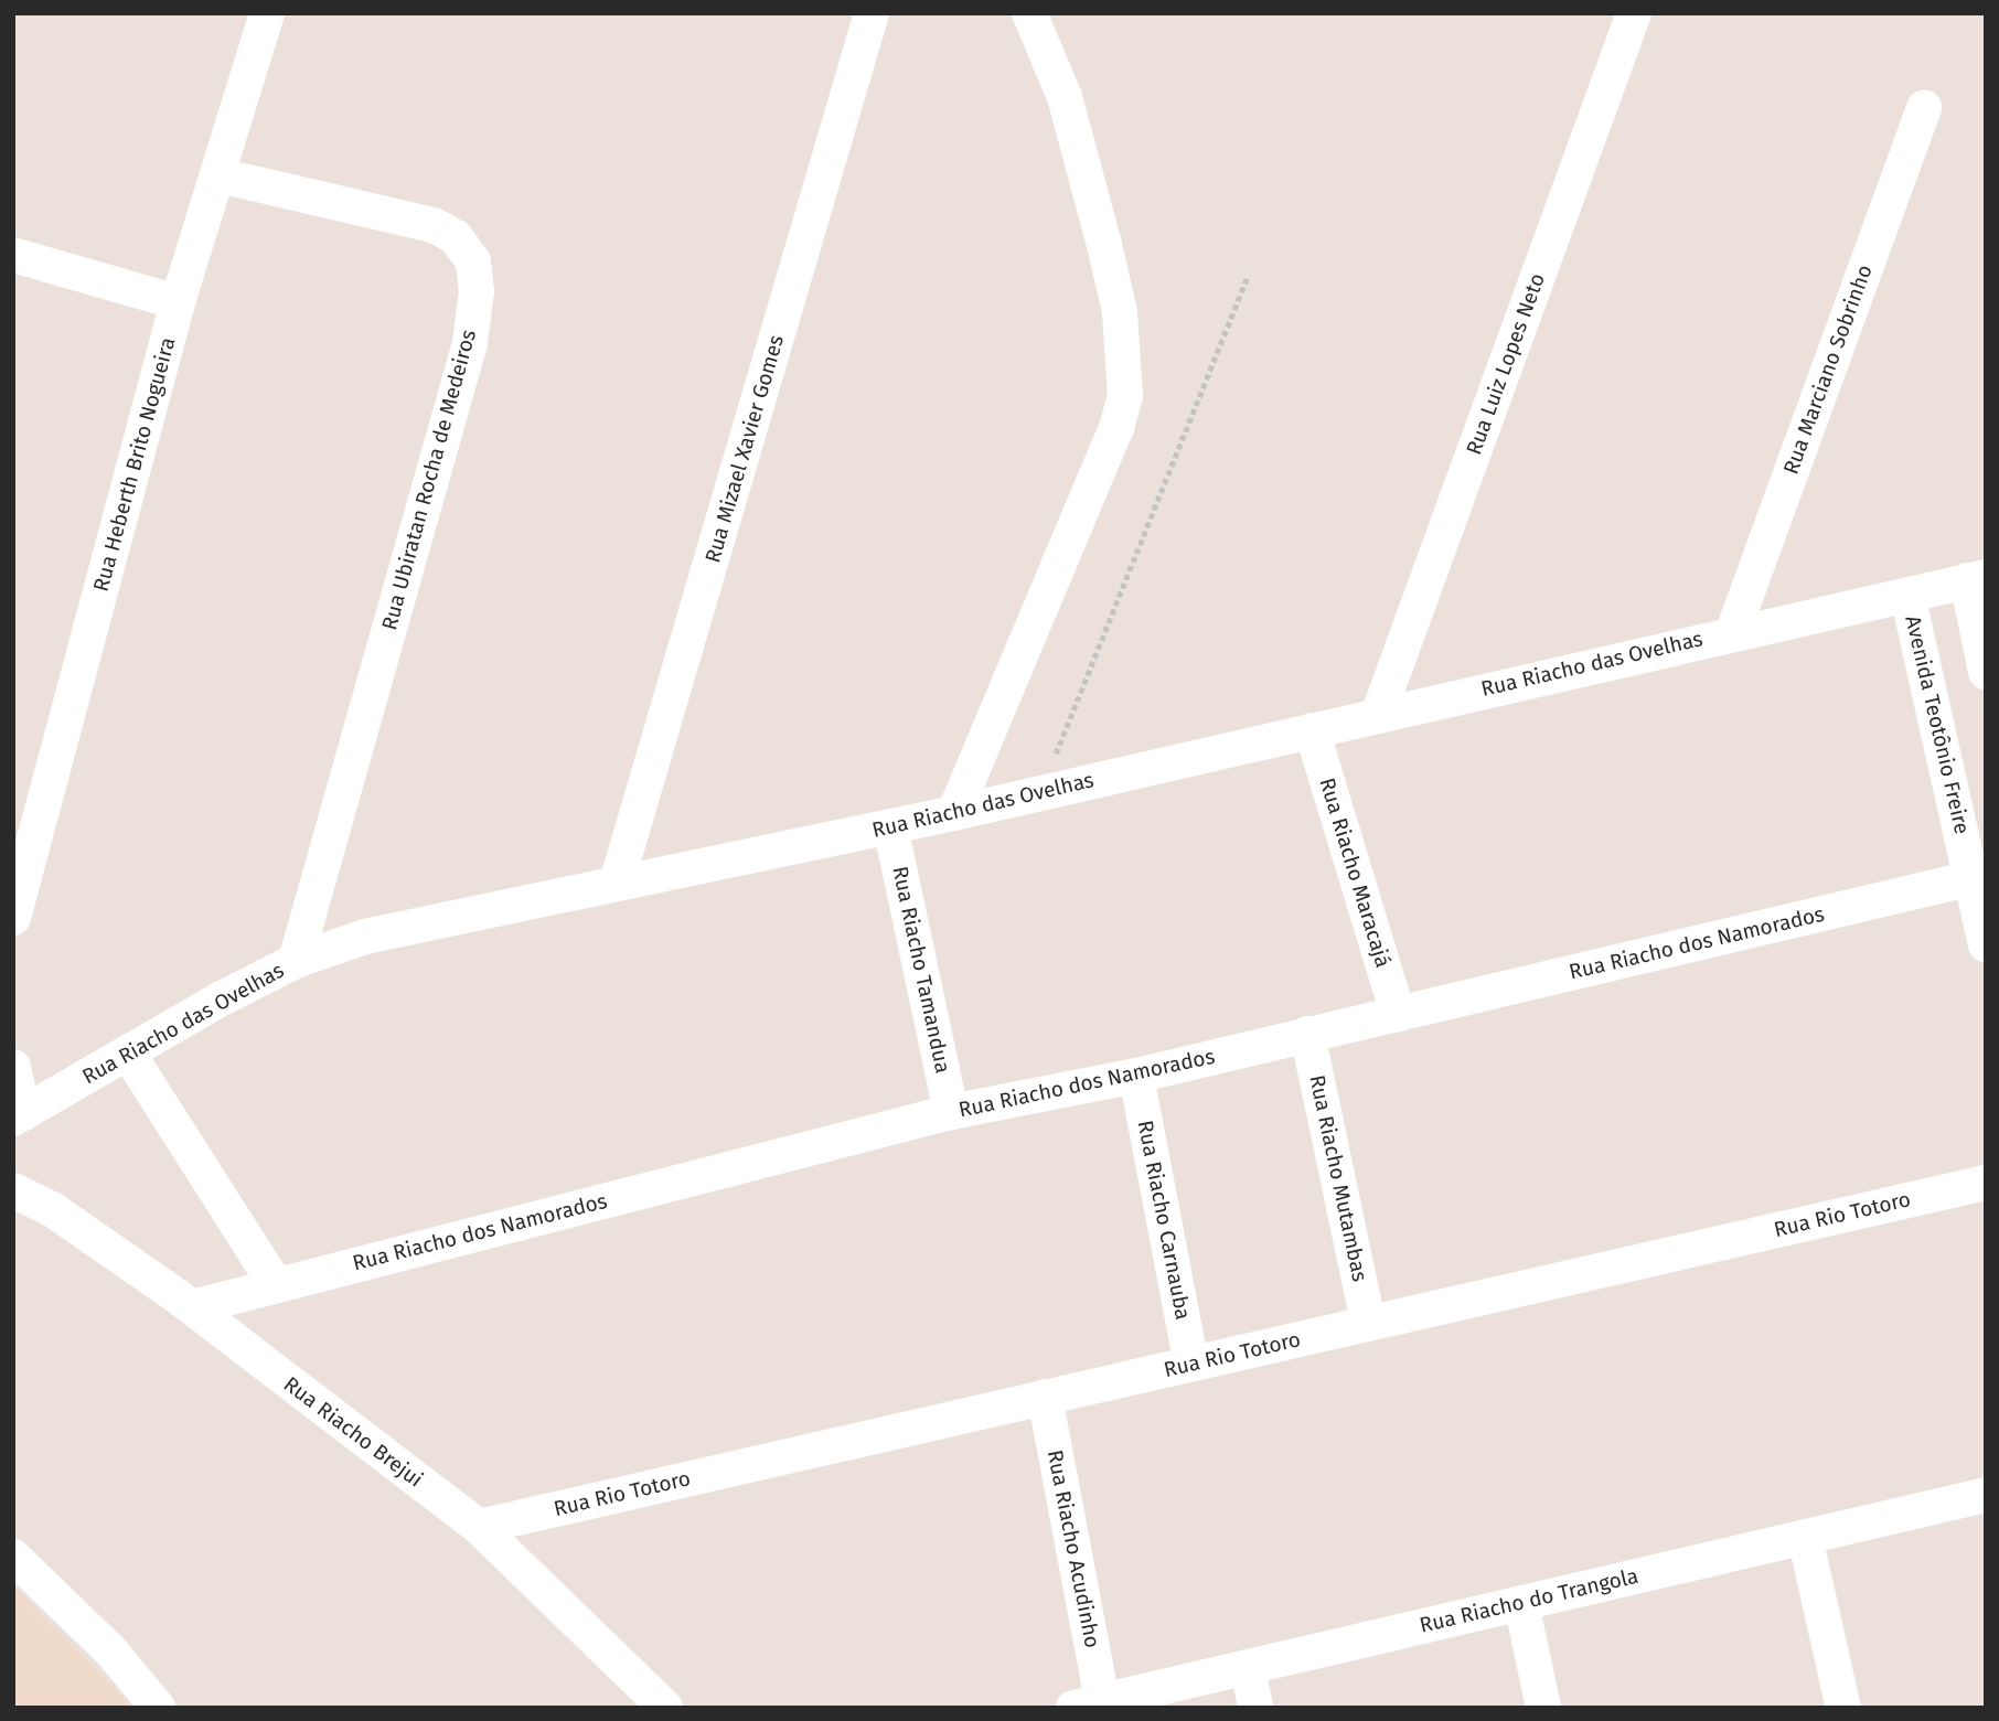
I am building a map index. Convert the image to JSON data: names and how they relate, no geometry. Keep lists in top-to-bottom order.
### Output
{
  "streets": {
    "street": [
      "Rua Luiz Lopes Neto",
      "Rua Marciano Sobrinho",
      "Rua Mizael Xavier Gomes",
      "Rua Heberth Brito Nogueira",
      "Rua Ubiratan Rocha de Medeiros",
      "Rua Riacho das Ovelhas",
      "Avenida Teotônio Freire",
      "Rua Riacho Maracajá",
      "Rua Riacho dos Namorados",
      "Rua Riacho Tamandua",
      "Rua Riacho Mutambas",
      "Rua Rio Totoro",
      "Rua Riacho Carnauba",
      "Rua Riacho Brejui",
      "Rua Riacho Acudinho",
      "Rua Riacho do Trangola"
    ]
  },
  "crossings": [
    ["Rua Luiz Lopes Neto", "Rua Riacho das Ovelhas"],
    ["Rua Marciano Sobrinho", "Rua Riacho das Ovelhas"],
    ["Rua Mizael Xavier Gomes", "Rua Riacho das Ovelhas"],
    ["Rua Heberth Brito Nogueira", "Rua Ubiratan Rocha de Medeiros"],
    ["Rua Ubiratan Rocha de Medeiros", "Rua Riacho das Ovelhas"],
    ["Rua Riacho das Ovelhas", "Avenida Teotônio Freire"],
    ["Rua Riacho das Ovelhas", "Rua Riacho Maracajá"],
    ["Rua Riacho das Ovelhas", "Rua Riacho Tamandua"],
    ["Avenida Teotônio Freire", "Rua Riacho dos Namorados"],
    ["Rua Riacho Maracajá", "Rua Riacho dos Namorados"],
    ["Rua Riacho dos Namorados", "Rua Riacho Tamandua"],
    ["Rua Riacho dos Namorados", "Rua Riacho Mutambas"],
    ["Rua Riacho dos Namorados", "Rua Riacho Carnauba"],
    ["Rua Riacho dos Namorados", "Rua Riacho Brejui"],
    ["Rua Riacho Mutambas", "Rua Rio Totoro"],
    ["Rua Rio Totoro", "Rua Riacho Carnauba"],
    ["Rua Rio Totoro", "Rua Riacho Brejui"],
    ["Rua Rio Totoro", "Rua Riacho Acudinho"],
    ["Rua Riacho Acudinho", "Rua Riacho do Trangola"]
  ]
}
